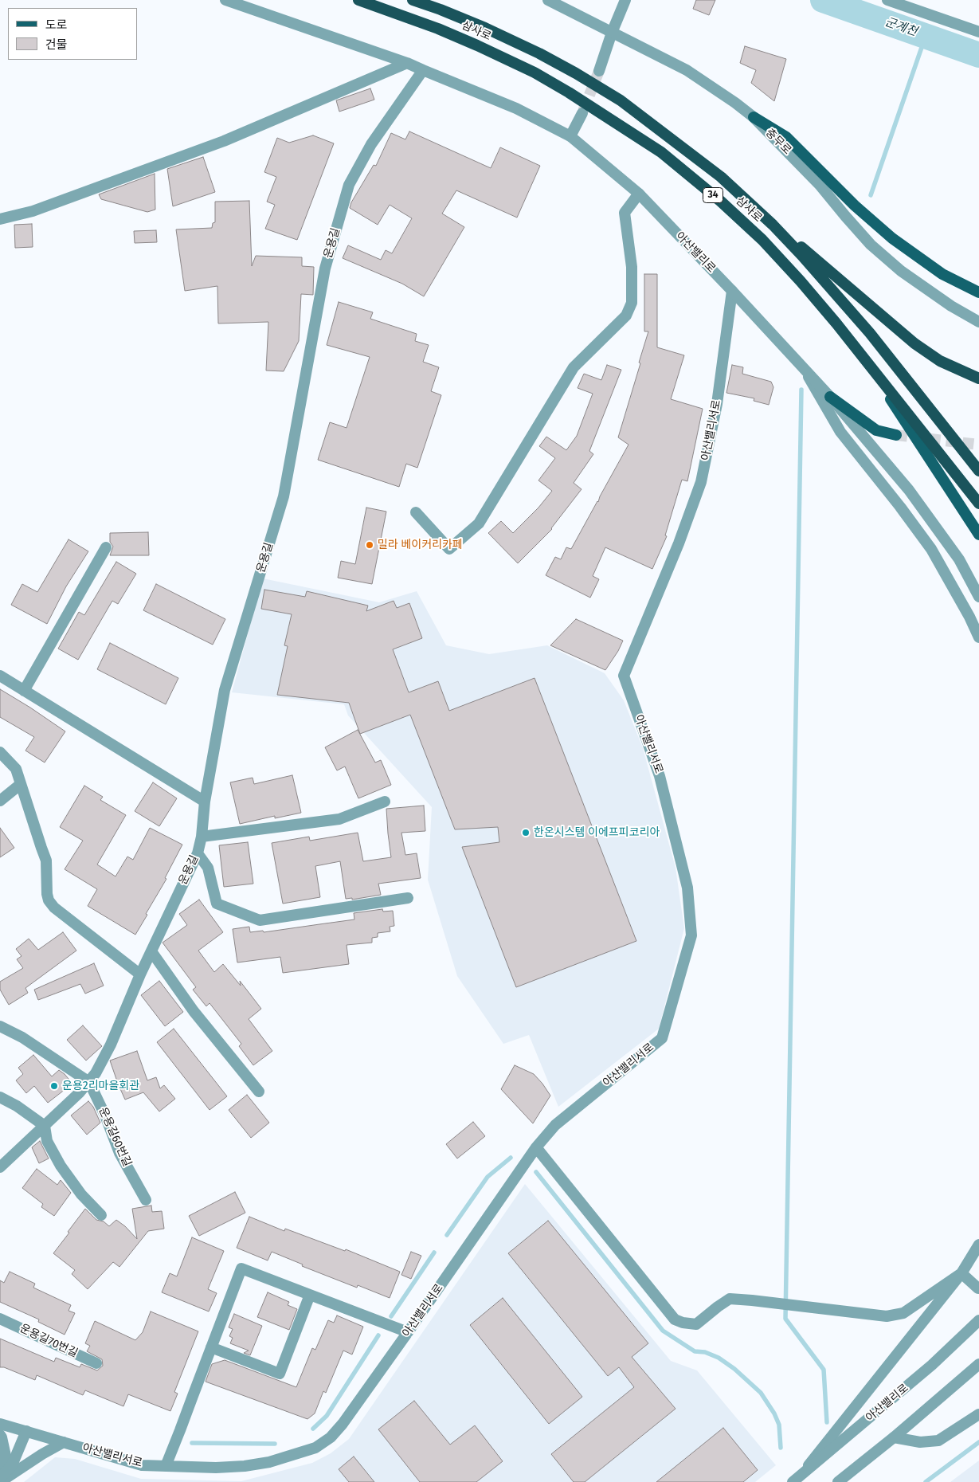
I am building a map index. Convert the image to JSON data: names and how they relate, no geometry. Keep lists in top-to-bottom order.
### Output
{
  "streets": {
    "highway": ["삼사로", "34"],
    "street": [
      "충무로",
      "운용길",
      "아산밸리로",
      "아산밸리서로",
      "운용길60번길",
      "운용길70번길"
    ]
  },
  "crossings": [
    ["운용길", "운용길60번길"],
    ["아산밸리로", "아산밸리서로"]
  ],
  "water": ["군계천"],
  "places": ["밀라 베이커리카페", "한온시스템 이에프피코리아", "운용2리마을회관"],
  "legend": ["도로", "건물"]
}
